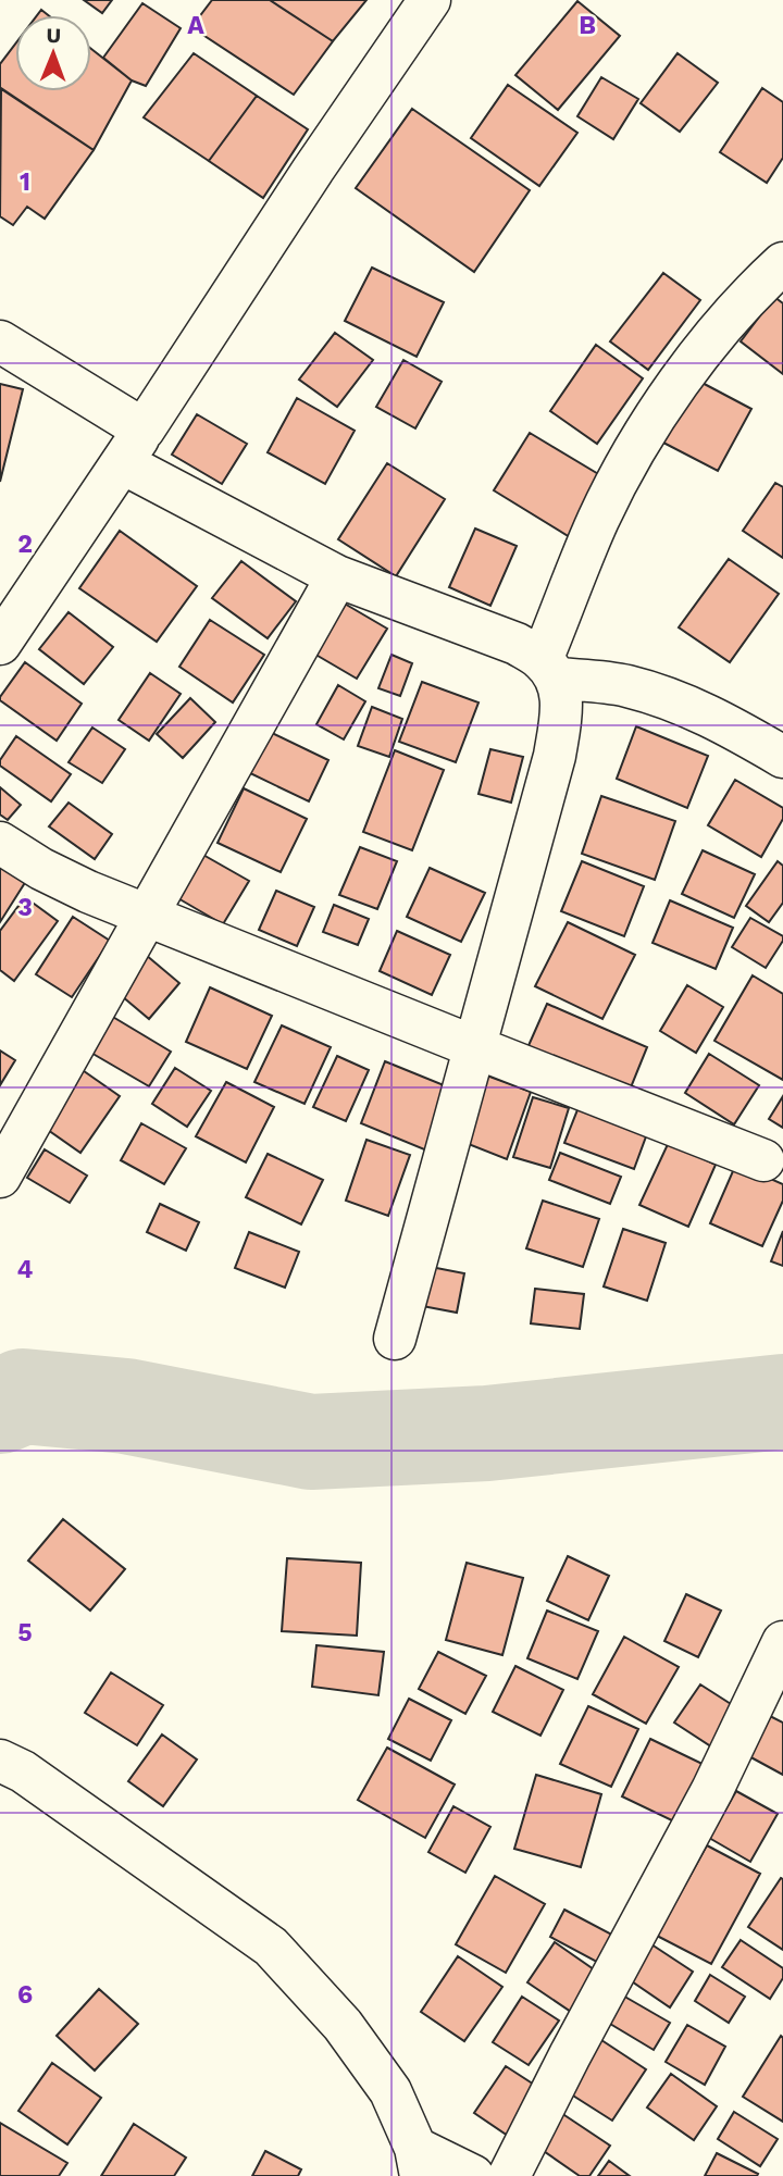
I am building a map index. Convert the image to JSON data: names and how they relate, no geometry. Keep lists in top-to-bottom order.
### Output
{
  "north": "top",
  "grid": {
    "columns": ["A", "B"],
    "rows": [
      "1",
      "2",
      "3",
      "4",
      "5",
      "6"
    ]
  }
}
